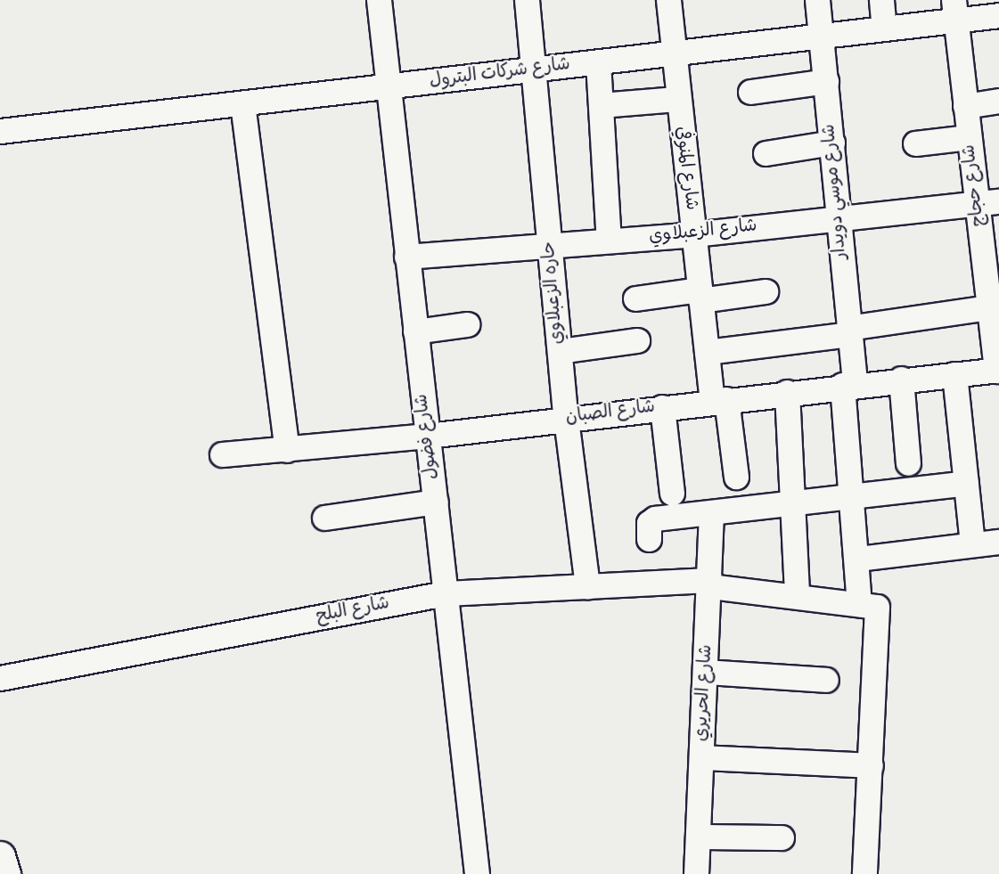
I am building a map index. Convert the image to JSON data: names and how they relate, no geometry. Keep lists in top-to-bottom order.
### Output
{
  "streets": {
    "street": [
      "شارع شركات البترول",
      "شارع المنوفي",
      "شارع حجاج",
      "شارع موسي دويدار",
      "شارع الزعبلاوي",
      "حاره الزعبلاوي",
      "شارع الصبان",
      "شارع فضول",
      "شارع البلح",
      "شارع الحريري"
    ]
  },
  "crossings": [
    ["شارع شركات البترول", "شارع المنوفي"],
    ["شارع شركات البترول", "شارع حجاج"],
    ["شارع شركات البترول", "شارع موسي دويدار"],
    ["شارع شركات البترول", "حاره الزعبلاوي"],
    ["شارع شركات البترول", "شارع فضول"],
    ["شارع المنوفي", "شارع الزعبلاوي"],
    ["شارع المنوفي", "شارع الصبان"],
    ["شارع حجاج", "شارع الزعبلاوي"],
    ["شارع حجاج", "شارع الصبان"],
    ["شارع موسي دويدار", "شارع الزعبلاوي"],
    ["شارع موسي دويدار", "شارع الصبان"],
    ["شارع موسي دويدار", "شارع البلح"],
    ["شارع الزعبلاوي", "حاره الزعبلاوي"],
    ["شارع الزعبلاوي", "شارع فضول"],
    ["حاره الزعبلاوي", "شارع الصبان"],
    ["حاره الزعبلاوي", "شارع البلح"],
    ["شارع الصبان", "شارع فضول"],
    ["شارع فضول", "شارع البلح"],
    ["شارع البلح", "شارع الحريري"]
  ]
}
